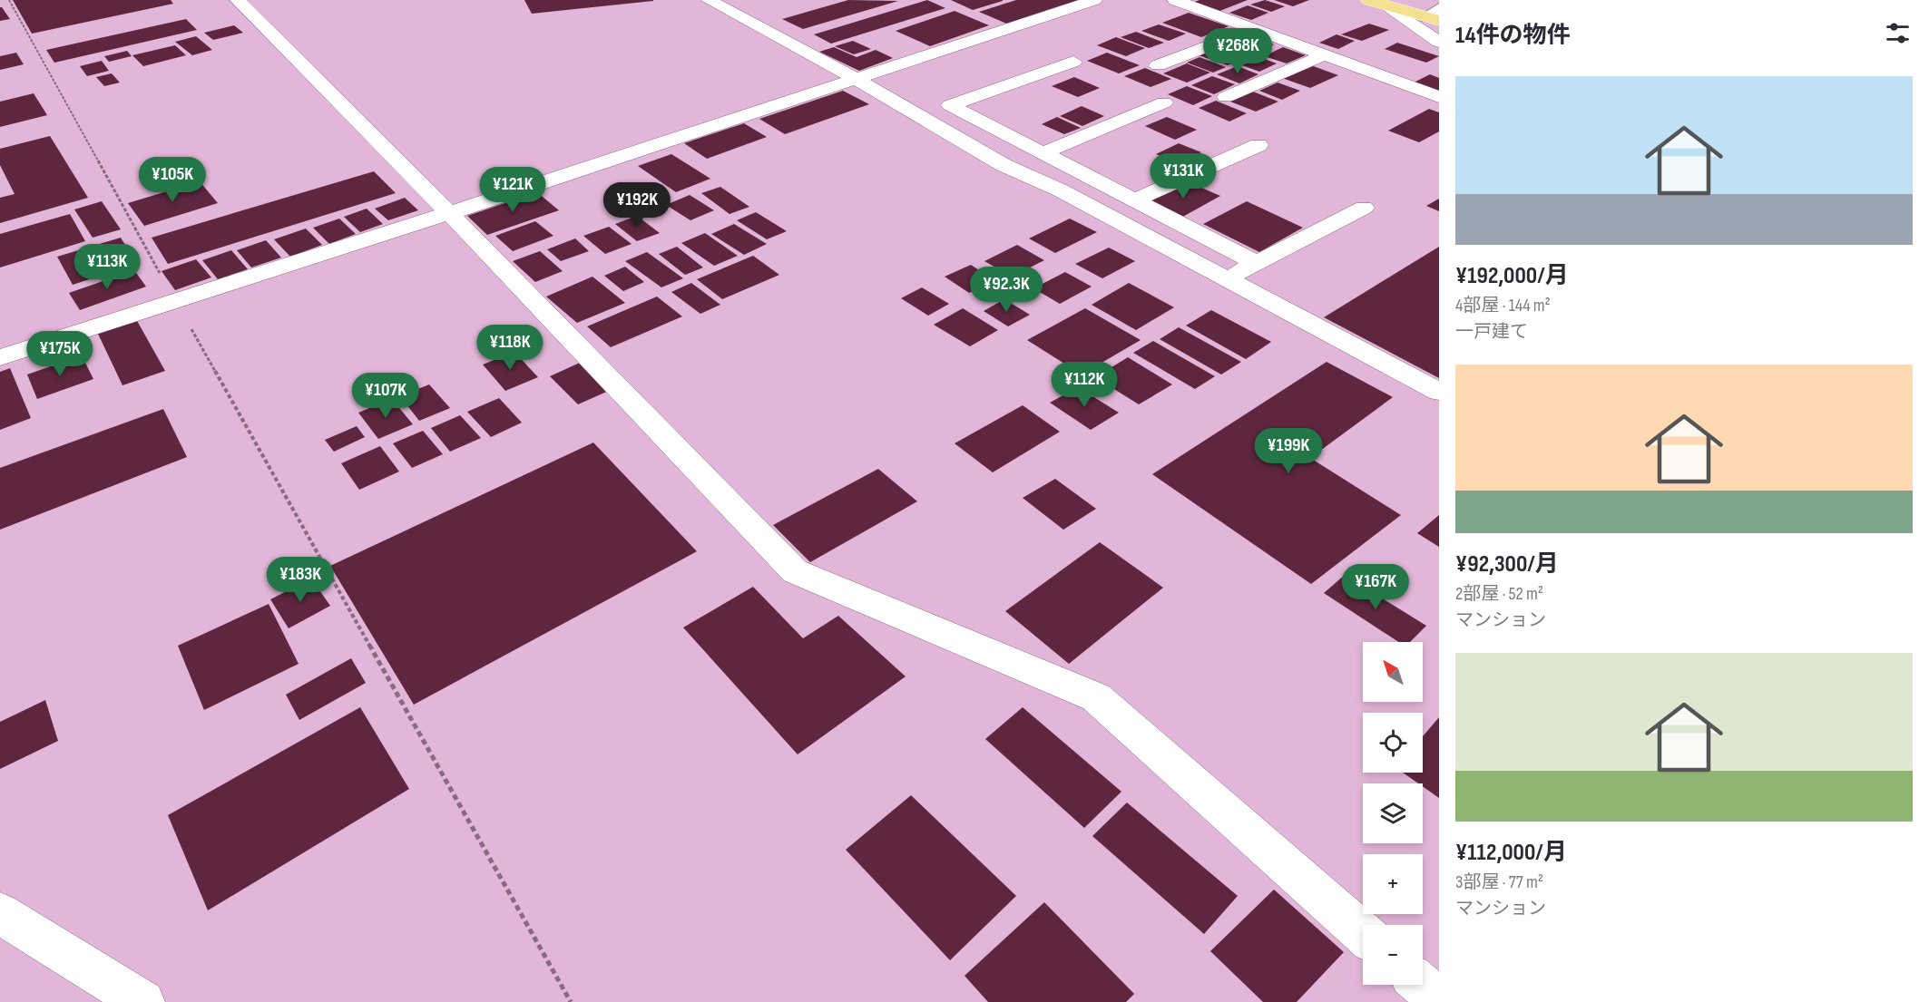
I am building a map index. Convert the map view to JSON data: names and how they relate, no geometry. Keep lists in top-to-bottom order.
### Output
{
  "north": "top left",
  "page": {
    "heading": "14件の物件",
    "price": [
      "¥268K",
      "¥131K",
      "¥105K",
      "¥121K",
      "¥192K",
      "¥113K",
      "¥92.3K",
      "¥118K",
      "¥175K",
      "¥112K",
      "¥107K",
      "¥199K",
      "¥183K",
      "¥167K"
    ],
    "list": [
      {
        "name": "¥192,000/月",
        "note": "4部屋 · 144 m² · 一戸建て"
      },
      {
        "name": "¥92,300/月",
        "note": "2部屋 · 52 m² · マンション"
      },
      {
        "name": "¥112,000/月",
        "note": "3部屋 · 77 m² · マンション"
      }
    ],
    "map_buttons": ["+", "−"]
  }
}
